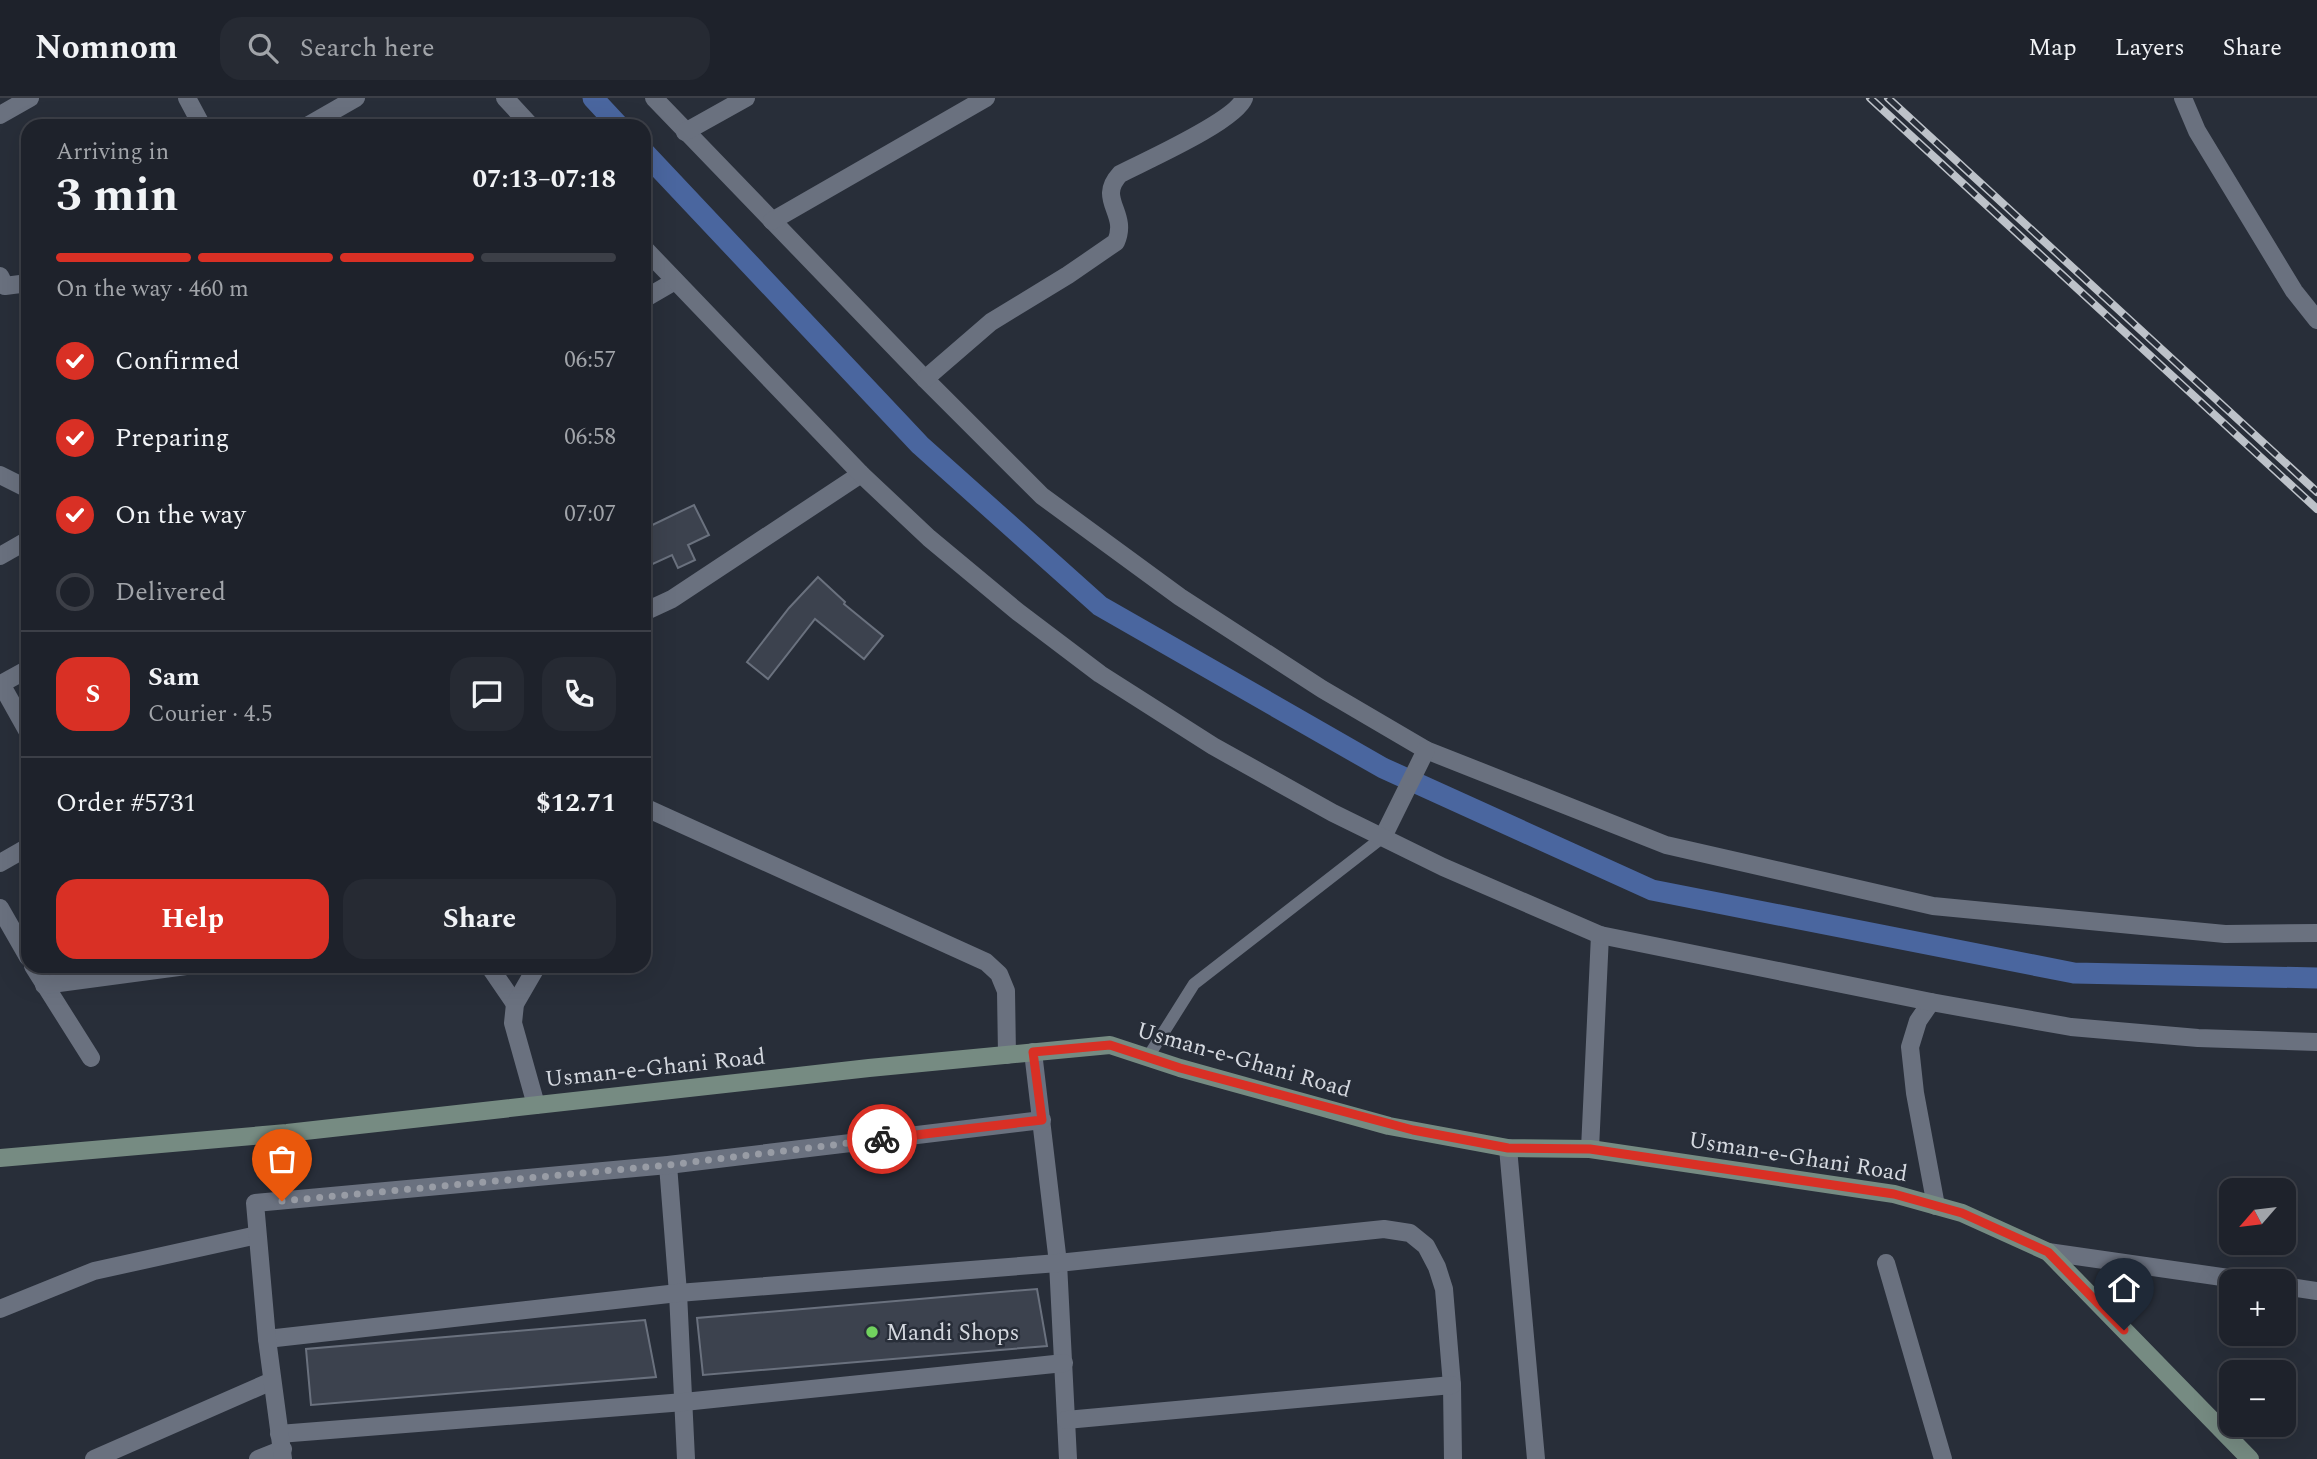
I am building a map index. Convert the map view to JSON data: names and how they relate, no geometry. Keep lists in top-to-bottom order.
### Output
{
  "streets": {
    "main road": ["Usman-e-Ghani Road"]
  },
  "places": ["Mandi Shops"],
  "north": "bottom left",
  "page": {
    "header": "Nomnom",
    "search": "Search here",
    "nav": ["Map", "Layers", "Share"],
    "heading": ["3 min", "Arriving in", "07:13–07:18"],
    "panel": [
      "Sam",
      "Courier · 4.5",
      "Order #5731",
      "$12.71"
    ],
    "bar": "On the way · 460 m",
    "list": [
      ["Confirmed", "06:57"],
      ["Preparing", "06:58"],
      ["On the way", "07:07"],
      "Delivered"
    ],
    "round": "S",
    "buttons": ["Help", "Share"],
    "map_buttons": ["+", "−"]
  }
}
